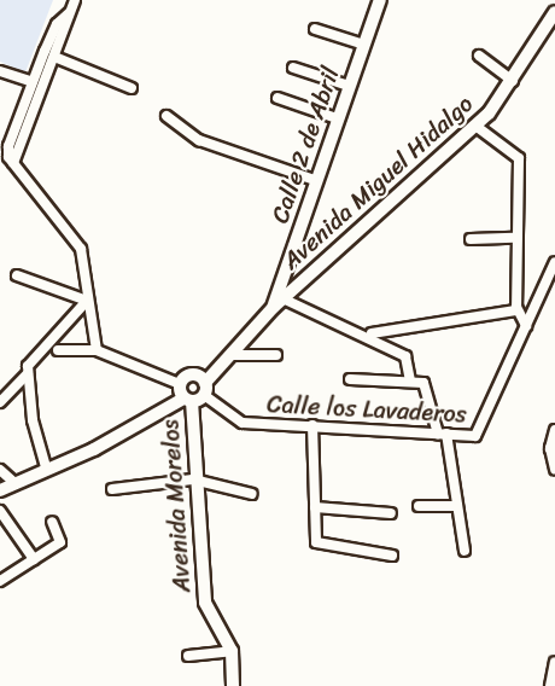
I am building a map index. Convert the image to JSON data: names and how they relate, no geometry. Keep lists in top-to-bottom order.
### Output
{
  "streets": {
    "street": [
      "Calle 2 de Abril",
      "Avenida Miguel Hidalgo",
      "Calle los Lavaderos",
      "Avenida Morelos"
    ]
  },
  "crossings": [
    ["Calle 2 de Abril", "Avenida Miguel Hidalgo"],
    ["Avenida Miguel Hidalgo", "Calle los Lavaderos"],
    ["Avenida Miguel Hidalgo", "Avenida Morelos"],
    ["Calle los Lavaderos", "Avenida Morelos"]
  ]
}
